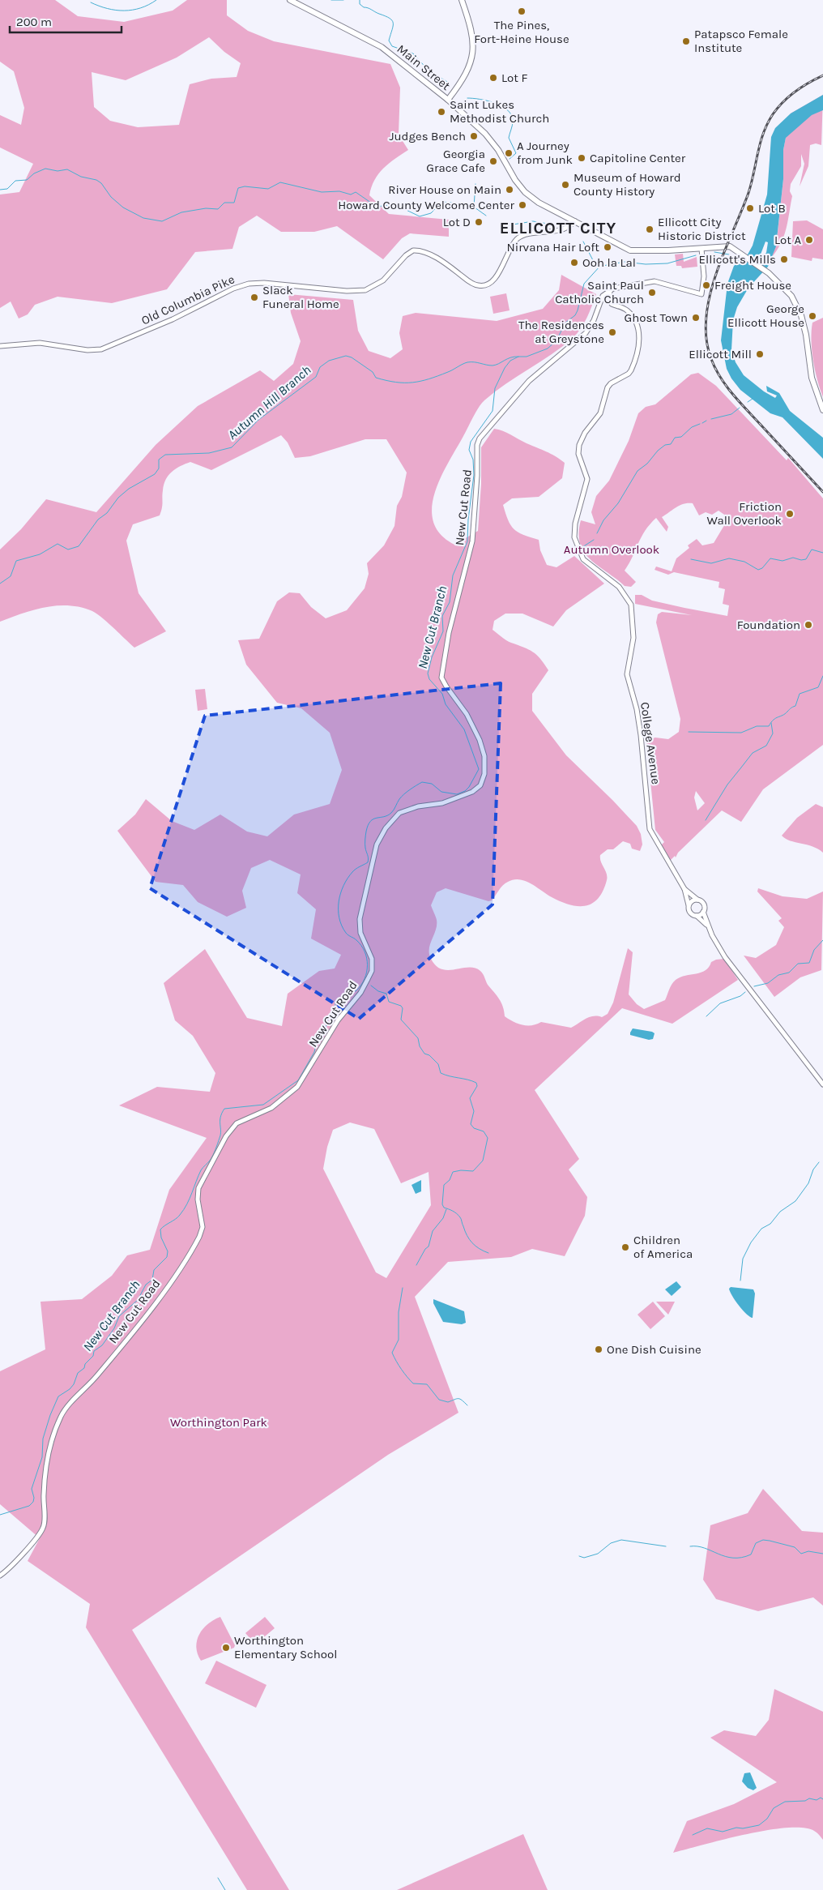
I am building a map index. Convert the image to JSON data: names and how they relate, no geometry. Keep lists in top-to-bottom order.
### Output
{
  "streets": {
    "main road": ["Main Street"],
    "street": ["Old Columbia Pike", "New Cut Road", "College Avenue"]
  },
  "crossings": [
    ["Main Street", "Old Columbia Pike"],
    ["New Cut Road", "College Avenue"]
  ],
  "districts": ["ELLICOTT CITY"],
  "water": ["Autumn Hill Branch", "New Cut Branch"],
  "parks": ["Autumn Overlook", "Worthington Park"],
  "places": [
    "The Pines, Fort-Heine House",
    "Patapsco Female Institute",
    "Lot F",
    "Saint Lukes Methodist Church",
    "Judges Bench",
    "A Journey from Junk",
    "Capitoline Center",
    "Georgia Grace Cafe",
    "Museum of Howard County History",
    "River House on Main",
    "Howard County Welcome Center",
    "Lot B",
    "Lot D",
    "Ellicott City Historic District",
    "Lot A",
    "Nirvana Hair Loft",
    "Ellicott's Mills",
    "Ooh la Lal",
    "Freight House",
    "Saint Paul Catholic Church",
    "Slack Funeral Home",
    "George Ellicott House",
    "Ghost Town",
    "The Residences at Greystone",
    "Ellicott Mill",
    "Friction Wall Overlook",
    "Foundation",
    "Children of America",
    "One Dish Cuisine",
    "Worthington Elementary School"
  ],
  "scale_bar": "200 m"
}
